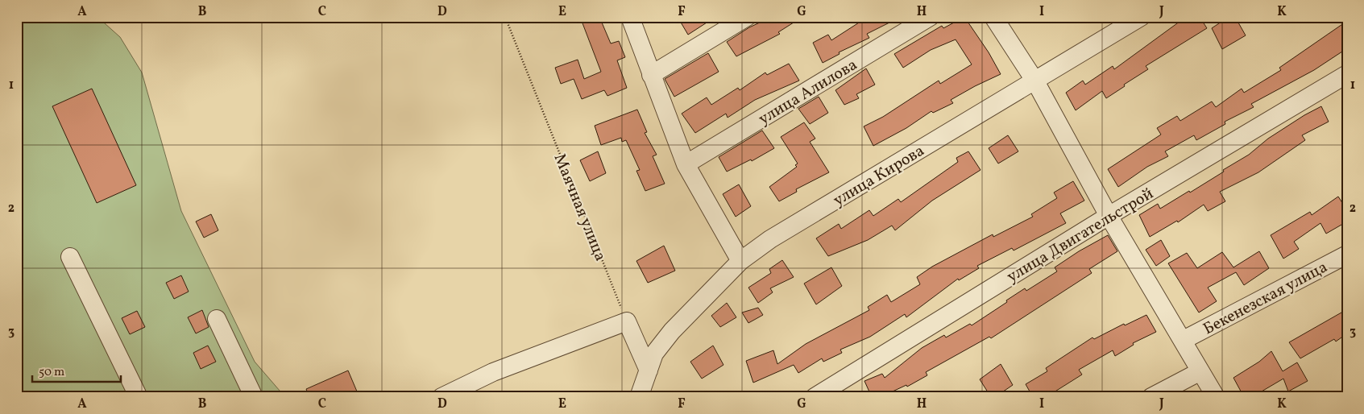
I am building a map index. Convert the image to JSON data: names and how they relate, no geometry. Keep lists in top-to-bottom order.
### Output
{
  "streets": {
    "street": [
      "улица Алилова",
      "улица Кирова",
      "улица Двигательстрой",
      "Бекенезская улица"
    ],
    "path": ["Маячная улица"]
  },
  "scale_bar": "50 m",
  "grid": {
    "columns": [
      "A",
      "B",
      "C",
      "D",
      "E",
      "F",
      "G",
      "H",
      "I",
      "J",
      "K"
    ],
    "rows": ["1", "2", "3"]
  }
}
